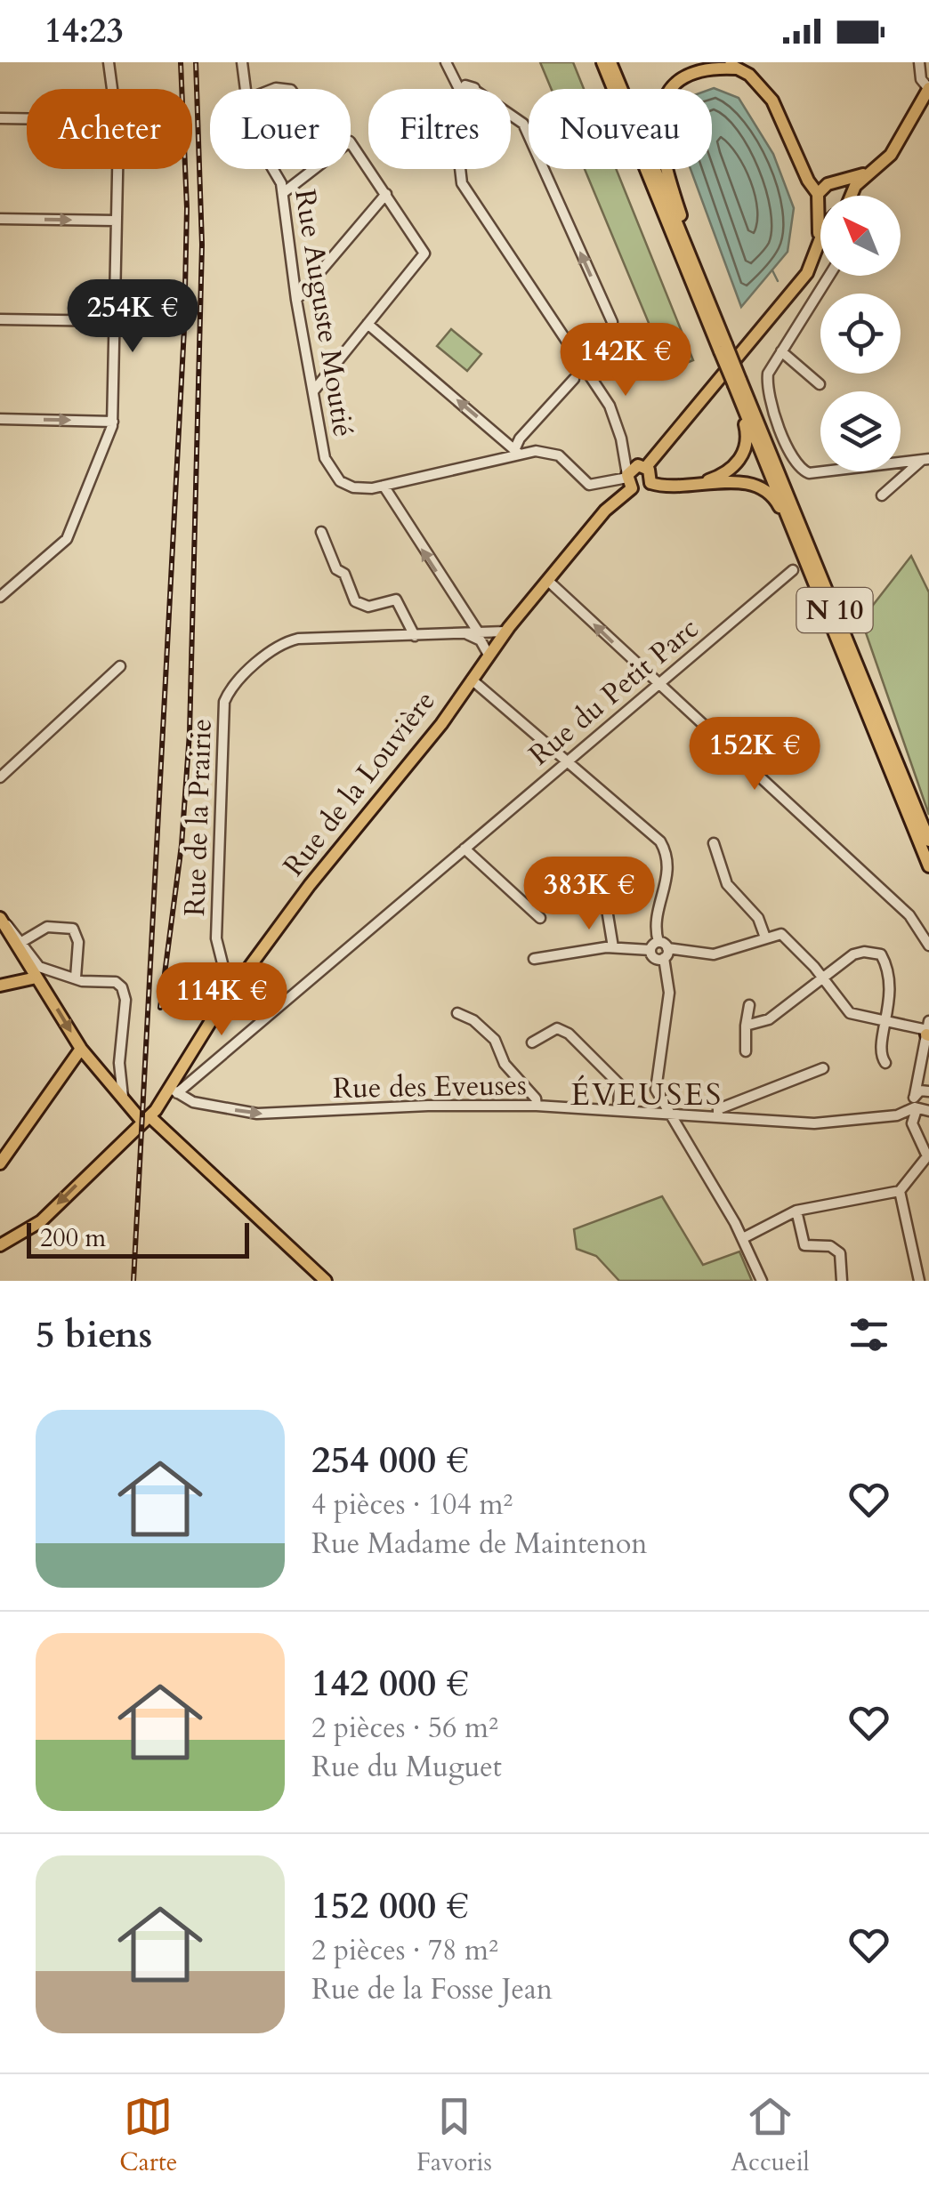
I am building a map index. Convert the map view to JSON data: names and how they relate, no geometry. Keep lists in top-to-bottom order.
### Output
{
  "streets": {
    "main road": ["N 10", "Rue de la Louvière"],
    "street": [
      "Rue Auguste Moutié",
      "Rue du Petit Parc",
      "Rue de la Prairie",
      "Rue des Eveuses"
    ]
  },
  "crossings": [
    ["Rue Auguste Moutié", "Rue de la Louvière"],
    ["Rue du Petit Parc", "Rue de la Louvière"],
    ["Rue du Petit Parc", "Rue des Eveuses"],
    ["Rue de la Louvière", "Rue de la Prairie"],
    ["Rue de la Louvière", "Rue des Eveuses"]
  ],
  "one_way": ["Rue des Eveuses"],
  "districts": ["ÉVEUSES"],
  "scale_bar": "200 m",
  "north": "top left",
  "page": {
    "status": "14:23",
    "chip": [
      "Acheter",
      "Louer",
      "Filtres",
      "Nouveau"
    ],
    "price": [
      "254K €",
      "142K €",
      "152K €",
      "383K €",
      "114K €"
    ],
    "scale": "200 m",
    "heading": "5 biens",
    "list": [
      {
        "name": "254 000 €",
        "note": "4 pièces · 104 m² · Rue Madame de Maintenon"
      },
      {
        "name": "142 000 €",
        "note": "2 pièces · 56 m² · Rue du Muguet"
      },
      {
        "name": "152 000 €",
        "note": "2 pièces · 78 m² · Rue de la Fosse Jean"
      }
    ],
    "tabs": ["Carte", "Favoris", "Accueil"]
  }
}
